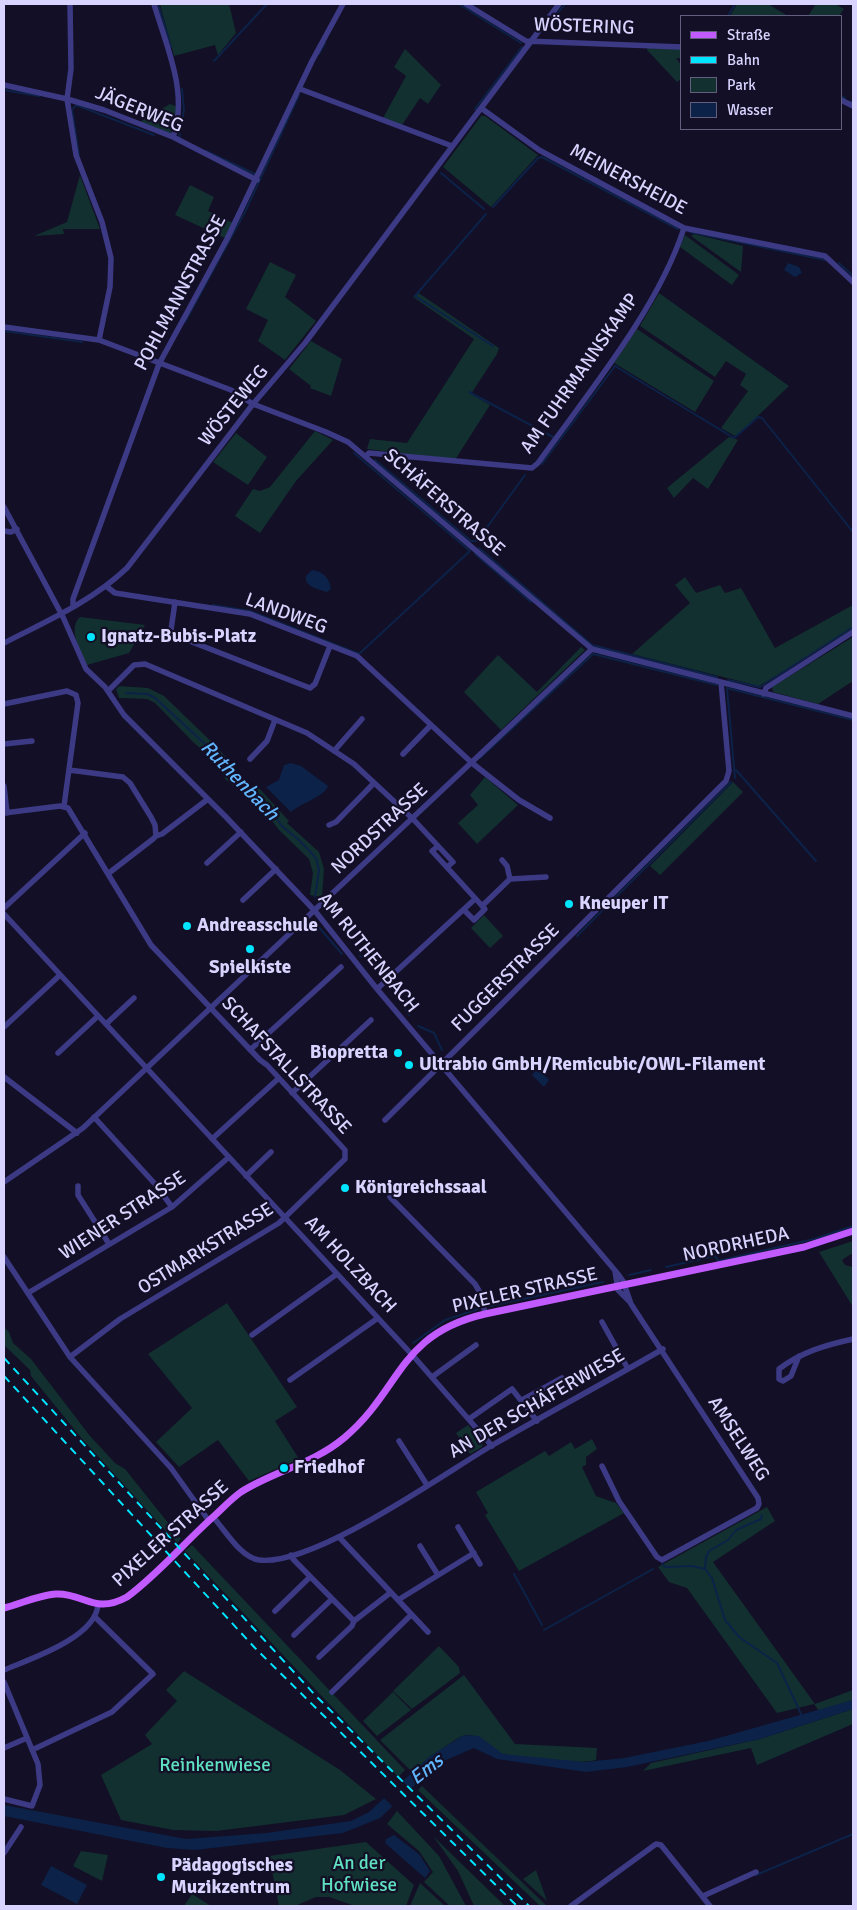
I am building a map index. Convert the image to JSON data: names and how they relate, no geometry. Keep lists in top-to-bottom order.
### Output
{
  "streets": {
    "main road": ["NORDRHEDA", "PIXELER STRASSE"],
    "street": [
      "WÖSTERING",
      "JÄGERWEG",
      "MEINERSHEIDE",
      "POHLMANNSTRASSE",
      "AM FUHRMANNSKAMP",
      "WÖSTEWEG",
      "SCHÄFERSTRASSE",
      "LANDWEG",
      "NORDSTRASSE",
      "AM RUTHENBACH",
      "FUGGERSTRASSE",
      "SCHAFSTALLSTRASSE",
      "WIENER STRASSE",
      "OSTMARKSTRASSE",
      "AM HOLZBACH",
      "AN DER SCHÄFERWIESE",
      "AMSELWEG"
    ]
  },
  "crossings": [
    ["WÖSTERING", "WÖSTEWEG"],
    ["JÄGERWEG", "POHLMANNSTRASSE"],
    ["MEINERSHEIDE", "AM FUHRMANNSKAMP"],
    ["MEINERSHEIDE", "WÖSTEWEG"],
    ["POHLMANNSTRASSE", "WÖSTEWEG"],
    ["POHLMANNSTRASSE", "SCHÄFERSTRASSE"],
    ["AM FUHRMANNSKAMP", "SCHÄFERSTRASSE"],
    ["WÖSTEWEG", "SCHÄFERSTRASSE"],
    ["WÖSTEWEG", "LANDWEG"],
    ["WÖSTEWEG", "AM RUTHENBACH"],
    ["SCHÄFERSTRASSE", "NORDSTRASSE"],
    ["SCHÄFERSTRASSE", "FUGGERSTRASSE"],
    ["LANDWEG", "NORDSTRASSE"],
    ["NORDSTRASSE", "AM RUTHENBACH"],
    ["NORDSTRASSE", "SCHAFSTALLSTRASSE"],
    ["NORDSTRASSE", "AM HOLZBACH"],
    ["AM RUTHENBACH", "FUGGERSTRASSE"],
    ["AM RUTHENBACH", "NORDRHEDA"],
    ["AM RUTHENBACH", "PIXELER STRASSE"],
    ["AM RUTHENBACH", "AMSELWEG"],
    ["SCHAFSTALLSTRASSE", "OSTMARKSTRASSE"],
    ["WIENER STRASSE", "AM HOLZBACH"],
    ["NORDRHEDA", "PIXELER STRASSE"],
    ["NORDRHEDA", "AMSELWEG"],
    ["OSTMARKSTRASSE", "AM HOLZBACH"],
    ["AM HOLZBACH", "PIXELER STRASSE"],
    ["AM HOLZBACH", "AN DER SCHÄFERWIESE"],
    ["PIXELER STRASSE", "AN DER SCHÄFERWIESE"],
    ["PIXELER STRASSE", "AMSELWEG"],
    ["AN DER SCHÄFERWIESE", "AMSELWEG"]
  ],
  "water": ["Ruthenbach", "Ems"],
  "parks": ["Reinkenwiese", "An der Hofwiese"],
  "places": [
    "Ignatz-Bubis-Platz",
    "Kneuper IT",
    "Andreasschule",
    "Spielkiste",
    "Biopretta",
    "Ultrabio GmbH/Remicubic/OWL-Filament",
    "Königreichssaal",
    "Friedhof",
    "Pädagogisches Muzikzentrum"
  ],
  "legend": [
    "Straße",
    "Bahn",
    "Park",
    "Wasser"
  ]
}
